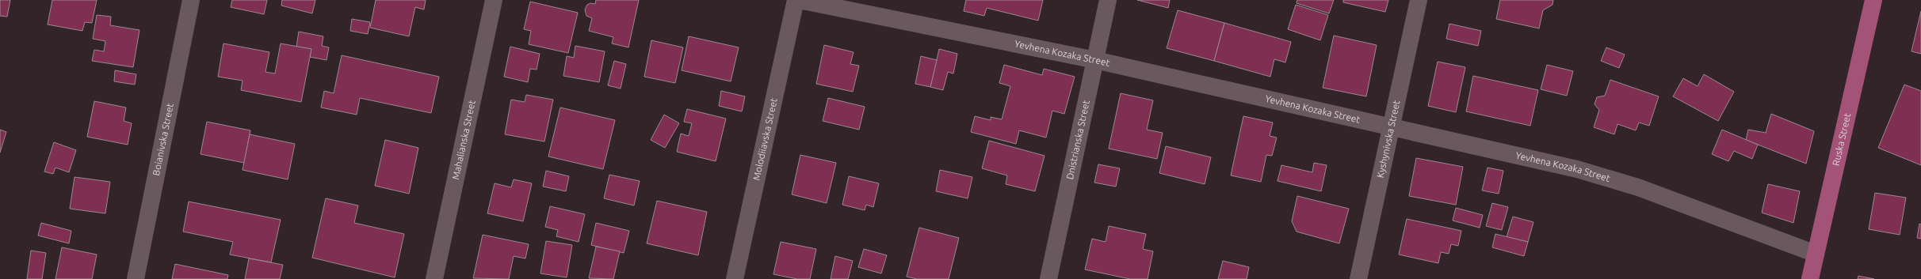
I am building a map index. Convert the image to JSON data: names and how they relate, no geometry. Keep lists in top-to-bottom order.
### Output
{
  "streets": {
    "main road": ["Ruska Street"],
    "street": [
      "Yevhena Kozaka Street",
      "Boianivska Street",
      "Mahalianska Street",
      "Molodiiavska Street",
      "Kyshynivska Street",
      "Dnistrianska Street"
    ]
  },
  "crossings": [
    ["Yevhena Kozaka Street", "Kyshynivska Street"],
    ["Yevhena Kozaka Street", "Ruska Street"],
    ["Yevhena Kozaka Street", "Dnistrianska Street"]
  ]
}
